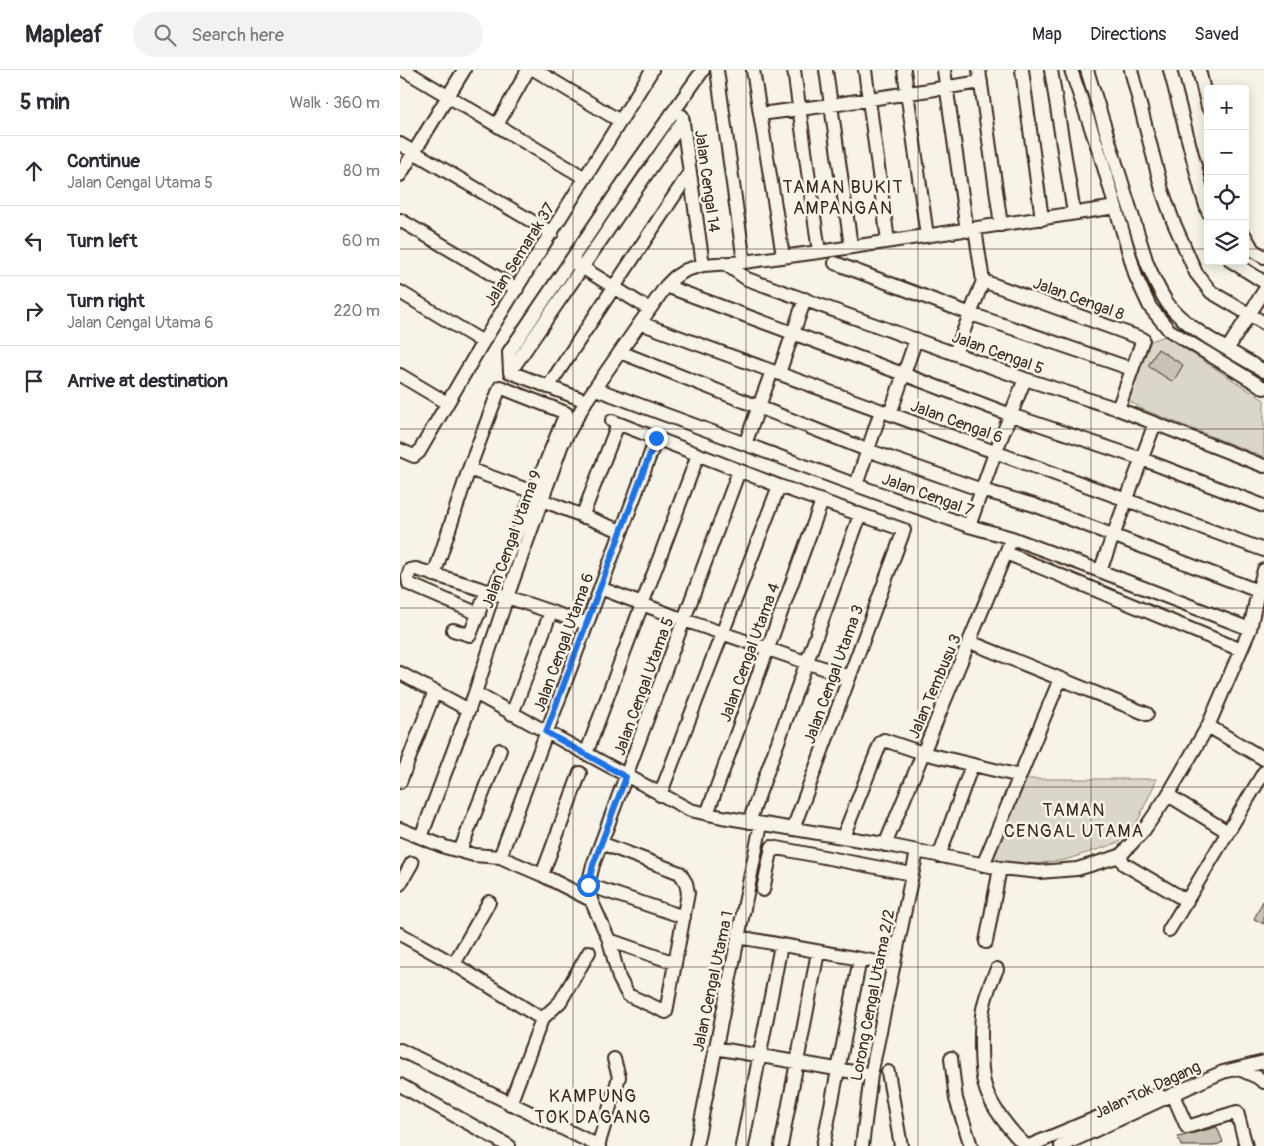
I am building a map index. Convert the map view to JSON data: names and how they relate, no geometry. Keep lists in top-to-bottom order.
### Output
{
  "streets": {
    "street": [
      "Jalan Cengal 14",
      "Jalan Semarak 37",
      "Jalan Cengal 8",
      "Jalan Cengal 5",
      "Jalan Cengal 6",
      "Jalan Cengal 7",
      "Jalan Cengal Utama 9",
      "Jalan Cengal Utama 6",
      "Jalan Cengal Utama 4",
      "Jalan Cengal Utama 3",
      "Jalan Cengal Utama 5",
      "Jalan Tembusu 3",
      "Jalan Cengal Utama 1",
      "Lorong Cengal Utama 2/2",
      "Jalan Tok Dagang"
    ]
  },
  "crossings": [
    ["Jalan Cengal 14", "Jalan Cengal Utama 9"],
    ["Jalan Cengal 8", "Jalan Cengal 5"],
    ["Jalan Cengal 5", "Jalan Cengal Utama 9"],
    ["Jalan Cengal 6", "Jalan Cengal Utama 9"],
    ["Jalan Cengal 7", "Jalan Cengal Utama 9"],
    ["Jalan Cengal 7", "Jalan Tembusu 3"],
    ["Jalan Cengal Utama 3", "Jalan Cengal Utama 1"]
  ],
  "districts": ["TAMAN BUKIT AMPANGAN", "TAMAN CENGAL UTAMA", "KAMPUNG TOK DAGANG"],
  "page": {
    "header": "Mapleaf",
    "search": "Search here",
    "nav": ["Map", "Directions", "Saved"],
    "heading": ["5 min", "Walk · 360 m"],
    "map_buttons": ["+", "−"],
    "list": [
      ["Continue", "Jalan Cengal Utama 5", "80 m"],
      ["Turn left", "60 m"],
      ["Turn right", "Jalan Cengal Utama 6", "220 m"],
      "Arrive at destination"
    ]
  }
}
